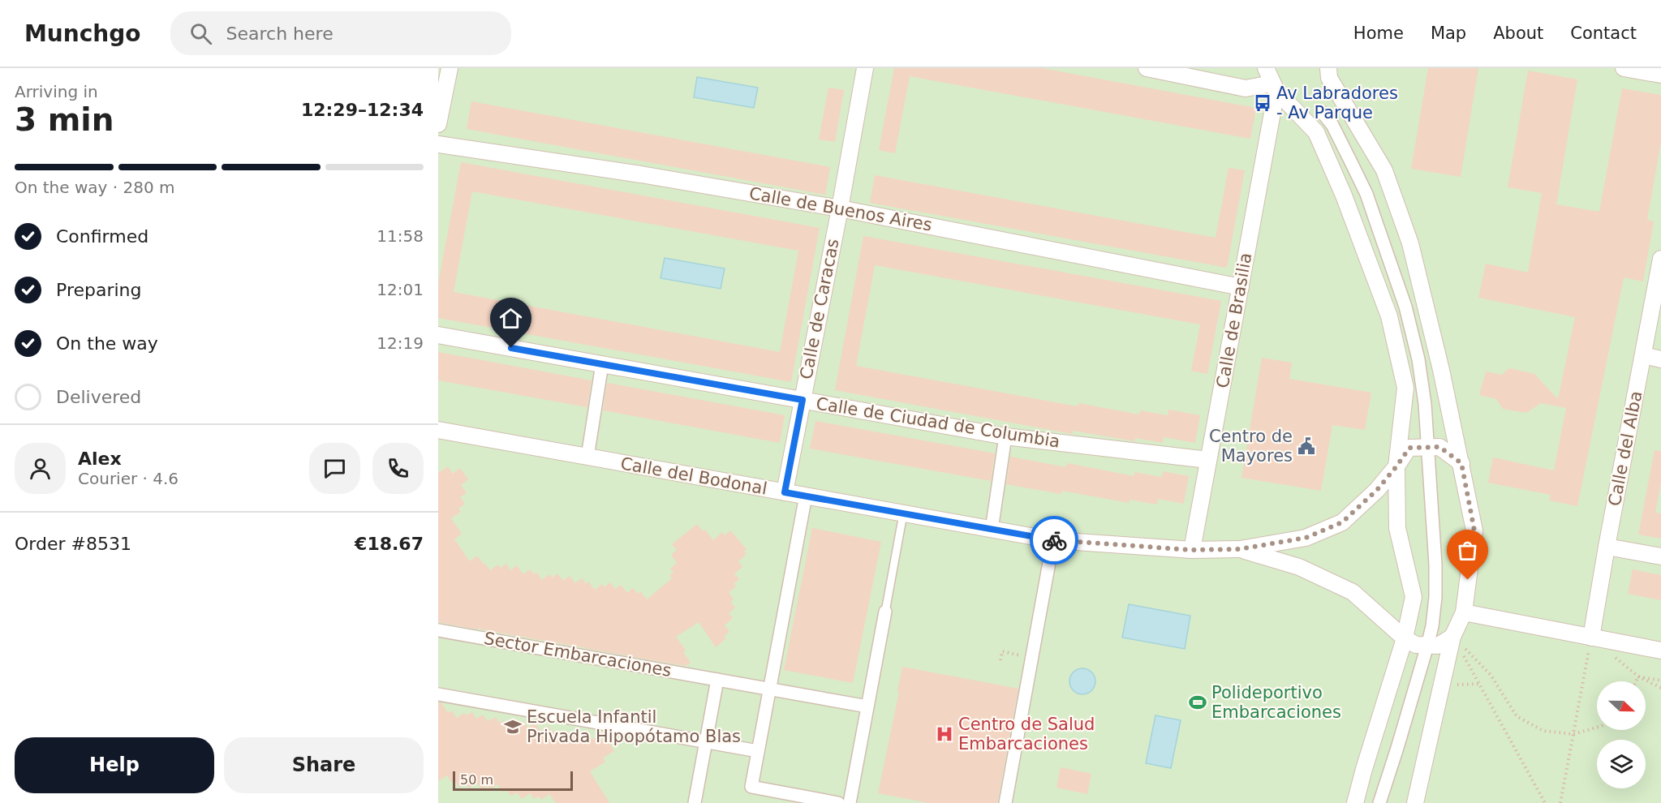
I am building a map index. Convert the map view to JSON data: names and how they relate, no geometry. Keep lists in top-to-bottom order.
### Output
{
  "streets": {
    "street": [
      "Calle de Buenos Aires",
      "Calle de Caracas",
      "Calle de Brasilia",
      "Calle de Ciudad de Columbia",
      "Calle del Alba",
      "Calle del Bodonal",
      "Sector Embarcaciones"
    ]
  },
  "crossings": [
    ["Calle de Buenos Aires", "Calle de Caracas"],
    ["Calle de Buenos Aires", "Calle de Brasilia"],
    ["Calle de Caracas", "Calle de Ciudad de Columbia"],
    ["Calle de Caracas", "Calle del Bodonal"],
    ["Calle de Brasilia", "Calle de Ciudad de Columbia"],
    ["Calle de Brasilia", "Calle del Bodonal"]
  ],
  "places": {
    "bus stop": ["Av Labradores - Av Parque"],
    "public building": ["Centro de Mayores"],
    "sports": ["Polideportivo Embarcaciones"],
    "school or university": ["Escuela Infantil Privada Hipopótamo Blas"],
    "hospital": ["Centro de Salud Embarcaciones"]
  },
  "scale_bar": "50 m",
  "north": "right",
  "page": {
    "header": "Munchgo",
    "search": "Search here",
    "nav": [
      "Home",
      "Map",
      "About",
      "Contact"
    ],
    "heading": ["3 min", "Arriving in", "12:29–12:34"],
    "panel": [
      "Alex",
      "Courier · 4.6",
      "Order #8531",
      "€18.67"
    ],
    "bar": "On the way · 280 m",
    "list": [
      ["Confirmed", "11:58"],
      ["Preparing", "12:01"],
      ["On the way", "12:19"],
      "Delivered"
    ],
    "buttons": ["Help", "Share"],
    "scale": "50 m"
  }
}
